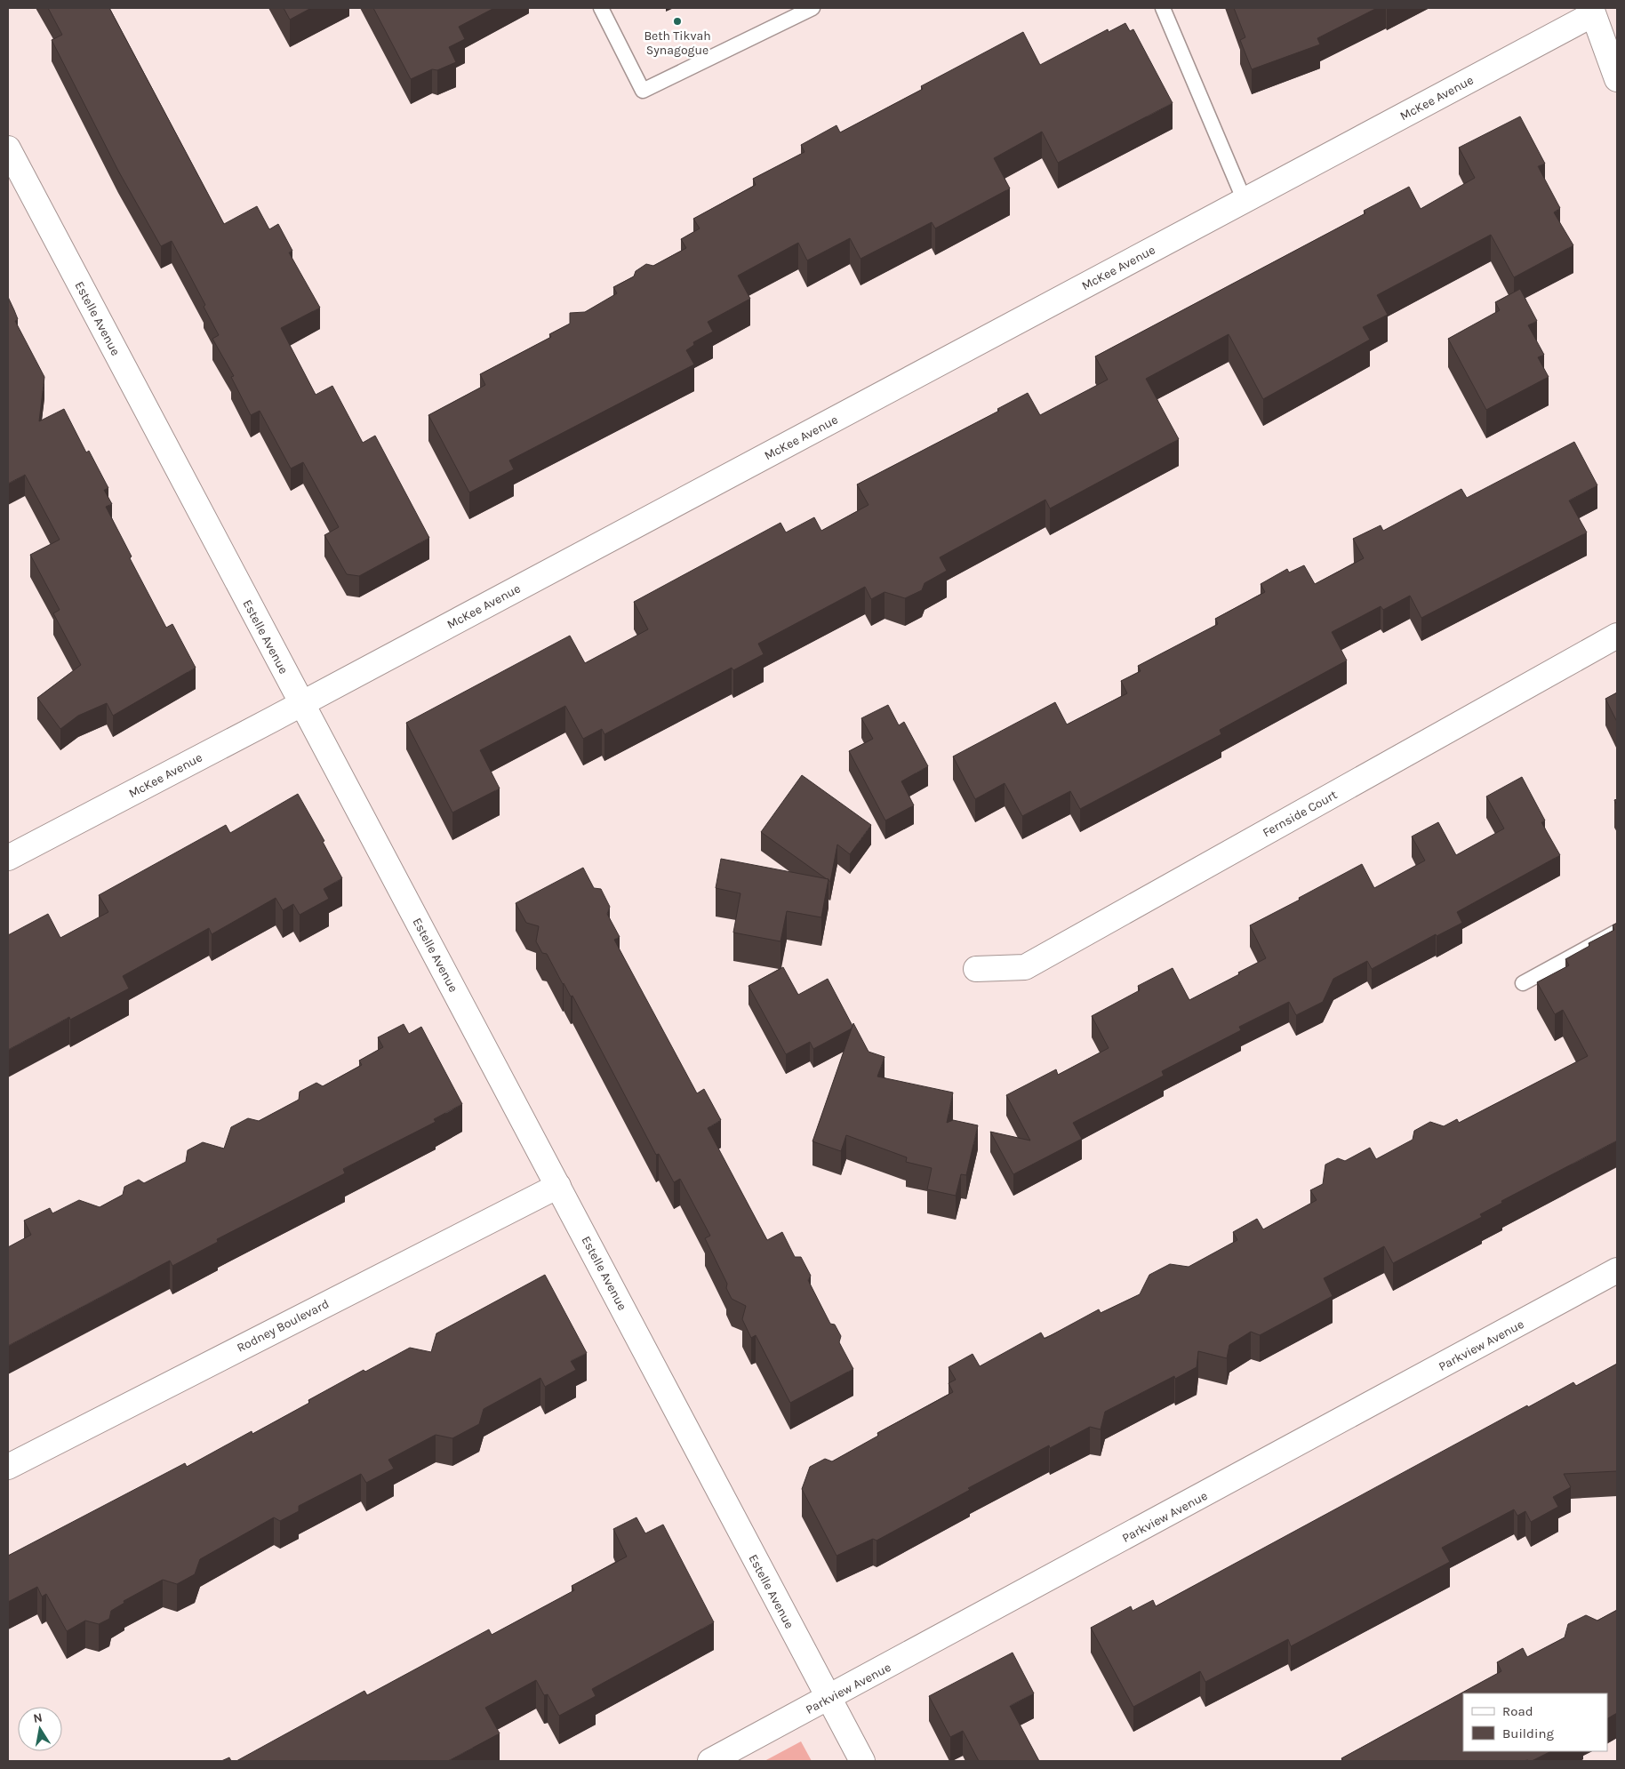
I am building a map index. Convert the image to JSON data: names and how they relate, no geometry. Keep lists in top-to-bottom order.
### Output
{
  "streets": {
    "street": [
      "McKee Avenue",
      "Estelle Avenue",
      "Fernside Court",
      "Rodney Boulevard",
      "Parkview Avenue"
    ]
  },
  "crossings": [
    ["McKee Avenue", "Estelle Avenue"],
    ["Estelle Avenue", "Rodney Boulevard"],
    ["Estelle Avenue", "Parkview Avenue"]
  ],
  "places": ["Beth Tikvah Synagogue"],
  "legend": ["Road", "Building"],
  "north": "top"
}
